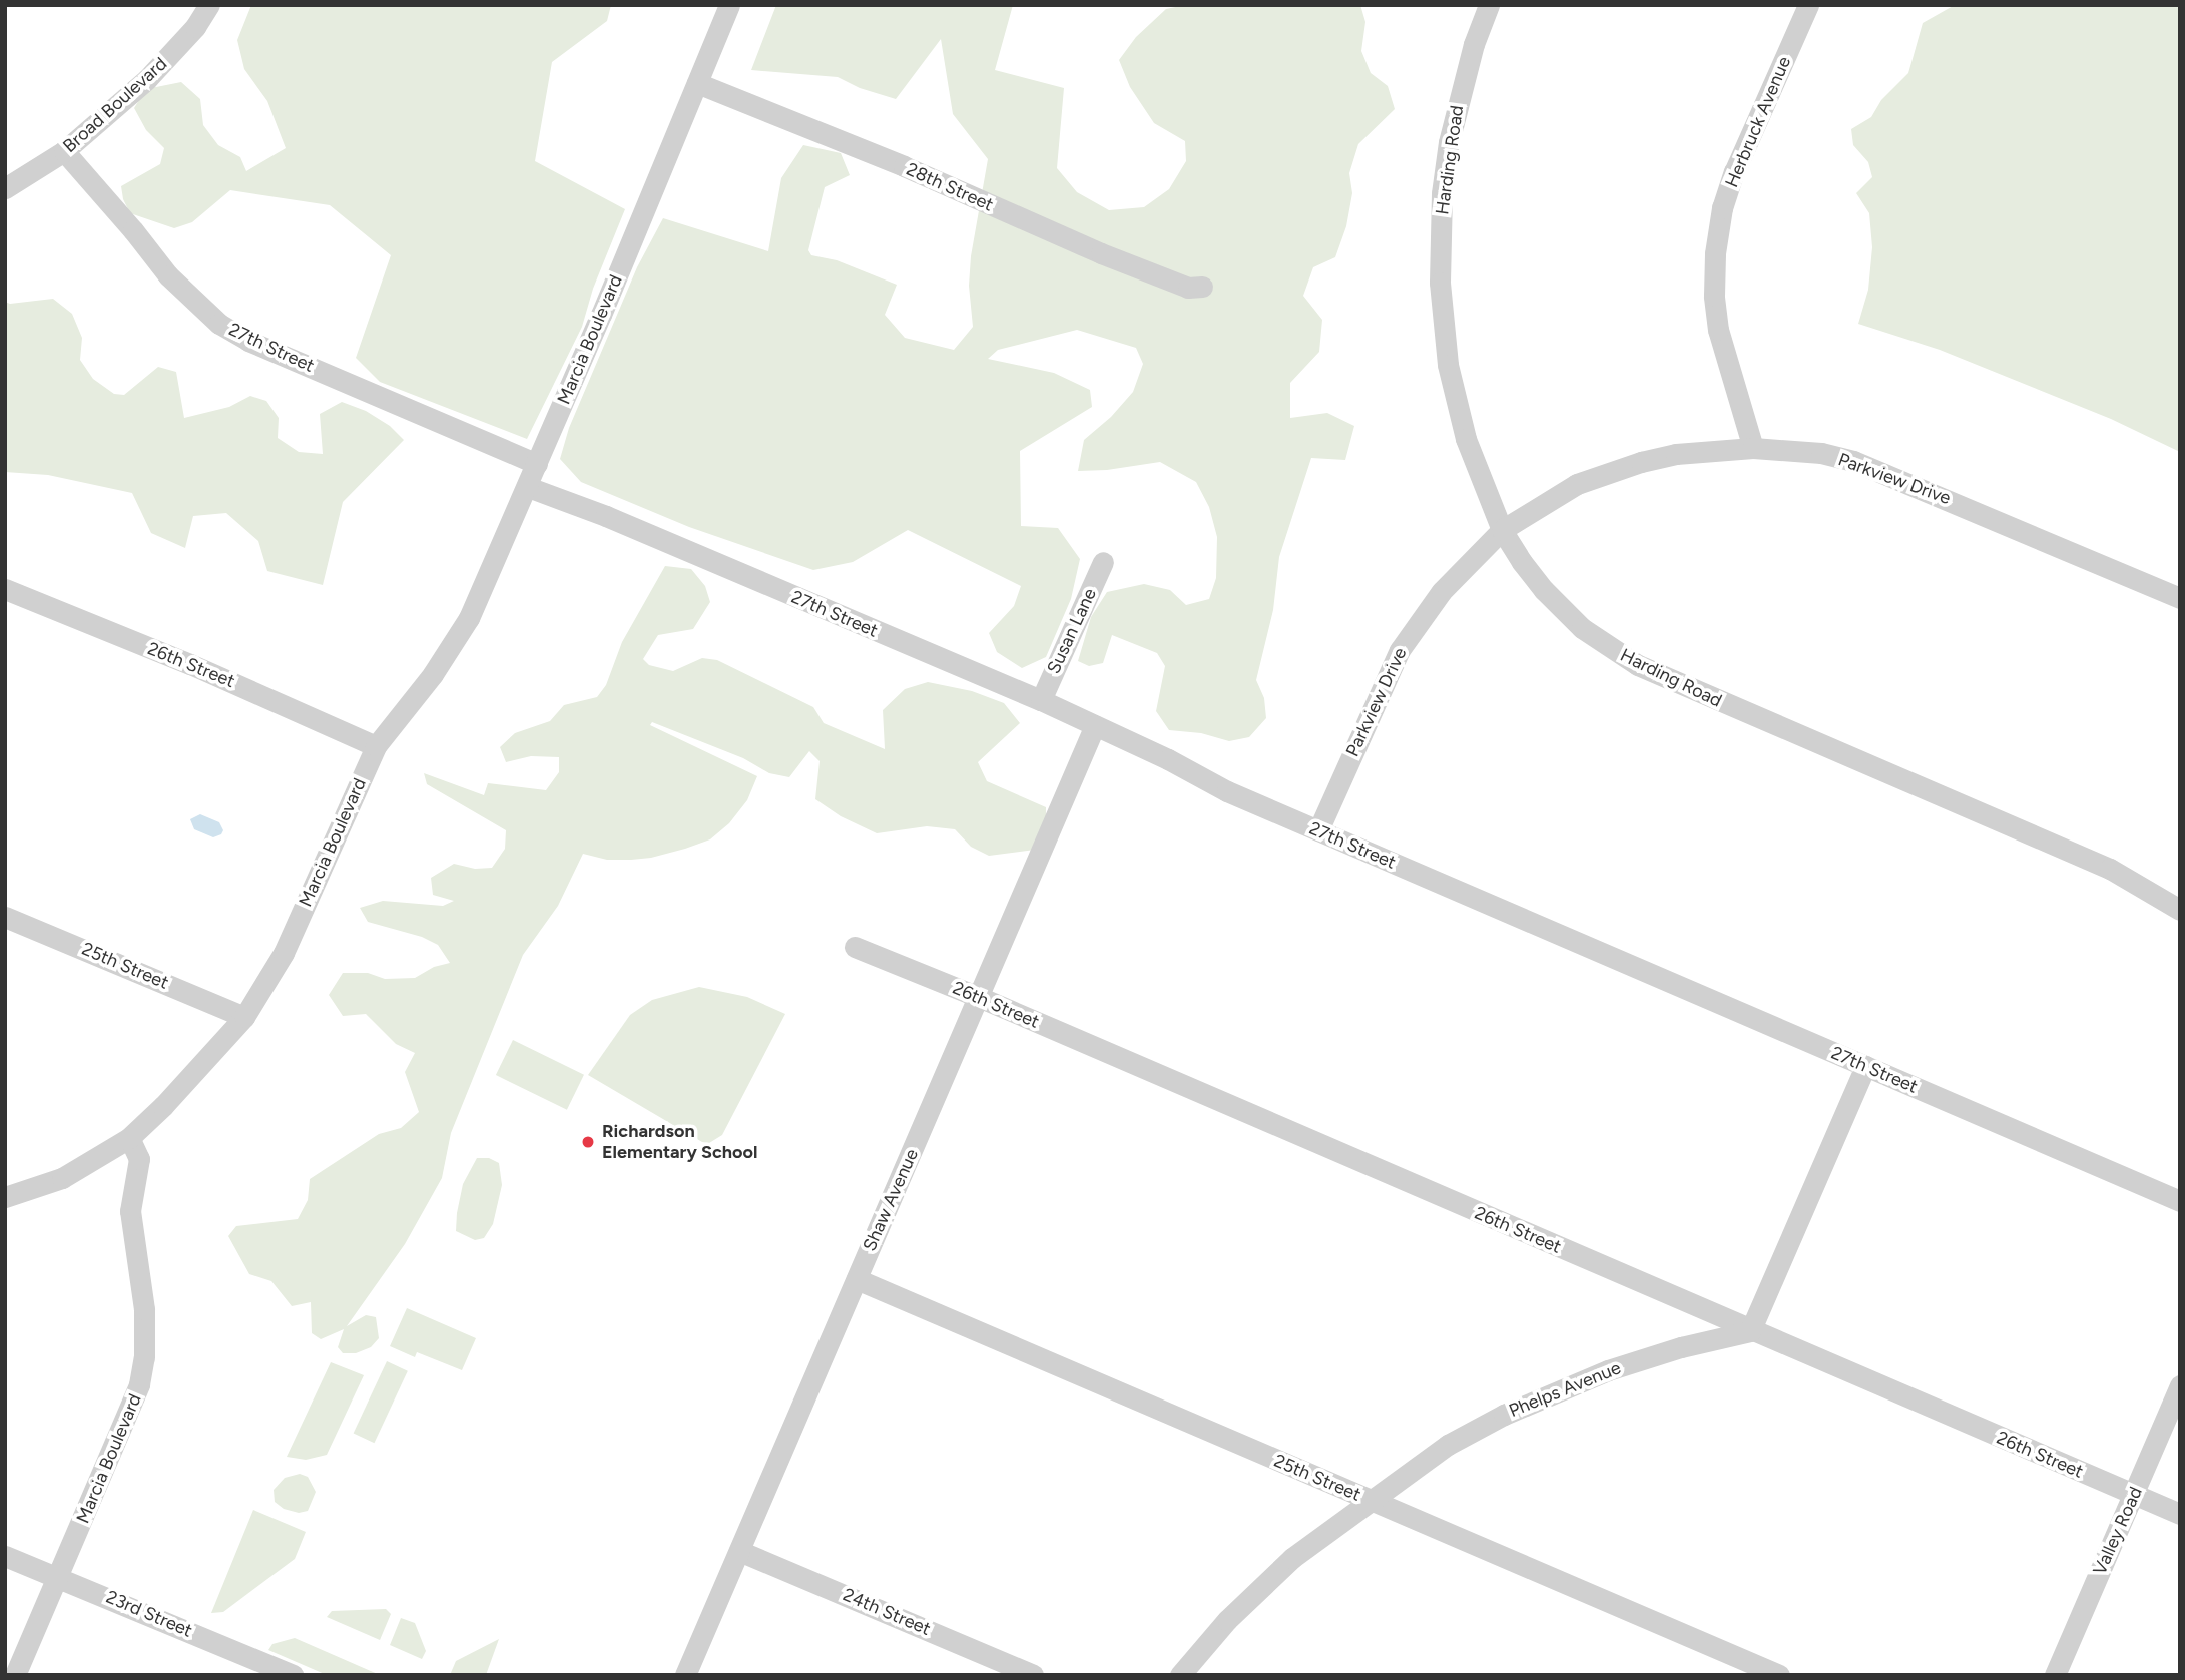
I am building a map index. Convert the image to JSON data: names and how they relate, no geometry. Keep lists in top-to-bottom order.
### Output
{
  "streets": {
    "street": [
      "Broad Boulevard",
      "Herbruck Avenue",
      "Harding Road",
      "28th Street",
      "Marcia Boulevard",
      "27th Street",
      "Parkview Drive",
      "Susan Lane",
      "26th Street",
      "25th Street",
      "Shaw Avenue",
      "Phelps Avenue",
      "Valley Road",
      "24th Street",
      "23rd Street"
    ]
  },
  "crossings": [
    ["Broad Boulevard", "27th Street"],
    ["Herbruck Avenue", "Parkview Drive"],
    ["Harding Road", "Parkview Drive"],
    ["28th Street", "Marcia Boulevard"],
    ["Marcia Boulevard", "27th Street"],
    ["Marcia Boulevard", "26th Street"],
    ["Marcia Boulevard", "25th Street"],
    ["Marcia Boulevard", "23rd Street"],
    ["27th Street", "Parkview Drive"],
    ["27th Street", "Susan Lane"],
    ["27th Street", "Shaw Avenue"],
    ["26th Street", "Shaw Avenue"],
    ["26th Street", "Phelps Avenue"],
    ["26th Street", "Valley Road"],
    ["25th Street", "Shaw Avenue"],
    ["25th Street", "Phelps Avenue"],
    ["Shaw Avenue", "24th Street"]
  ],
  "places": ["Richardson Elementary School"]
}
